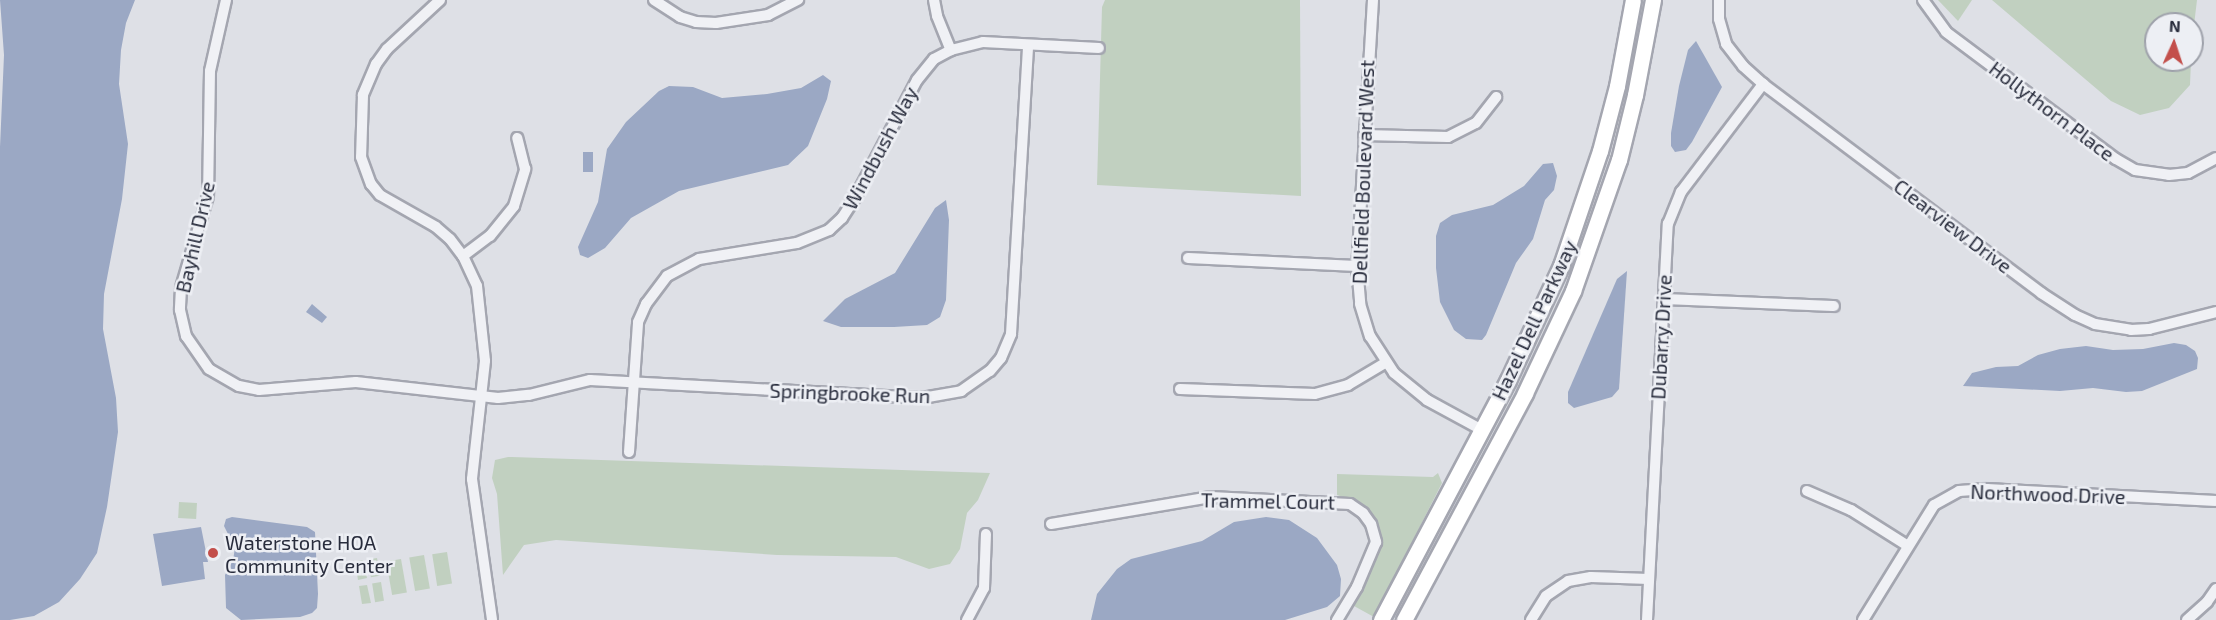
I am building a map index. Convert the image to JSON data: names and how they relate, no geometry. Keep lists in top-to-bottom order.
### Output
{
  "streets": {
    "main road": ["Hazel Dell Parkway"],
    "street": [
      "Hollythorn Place",
      "Windbush Way",
      "Dellfield Boulevard West",
      "Clearview Drive",
      "Bayhill Drive",
      "Dubarry Drive",
      "Springbrooke Run",
      "Northwood Drive",
      "Trammel Court"
    ]
  },
  "crossings": [
    ["Windbush Way", "Springbrooke Run"],
    ["Dellfield Boulevard West", "Hazel Dell Parkway"],
    ["Clearview Drive", "Dubarry Drive"],
    ["Bayhill Drive", "Springbrooke Run"]
  ],
  "places": ["Waterstone HOA Community Center"],
  "north": "top"
}
